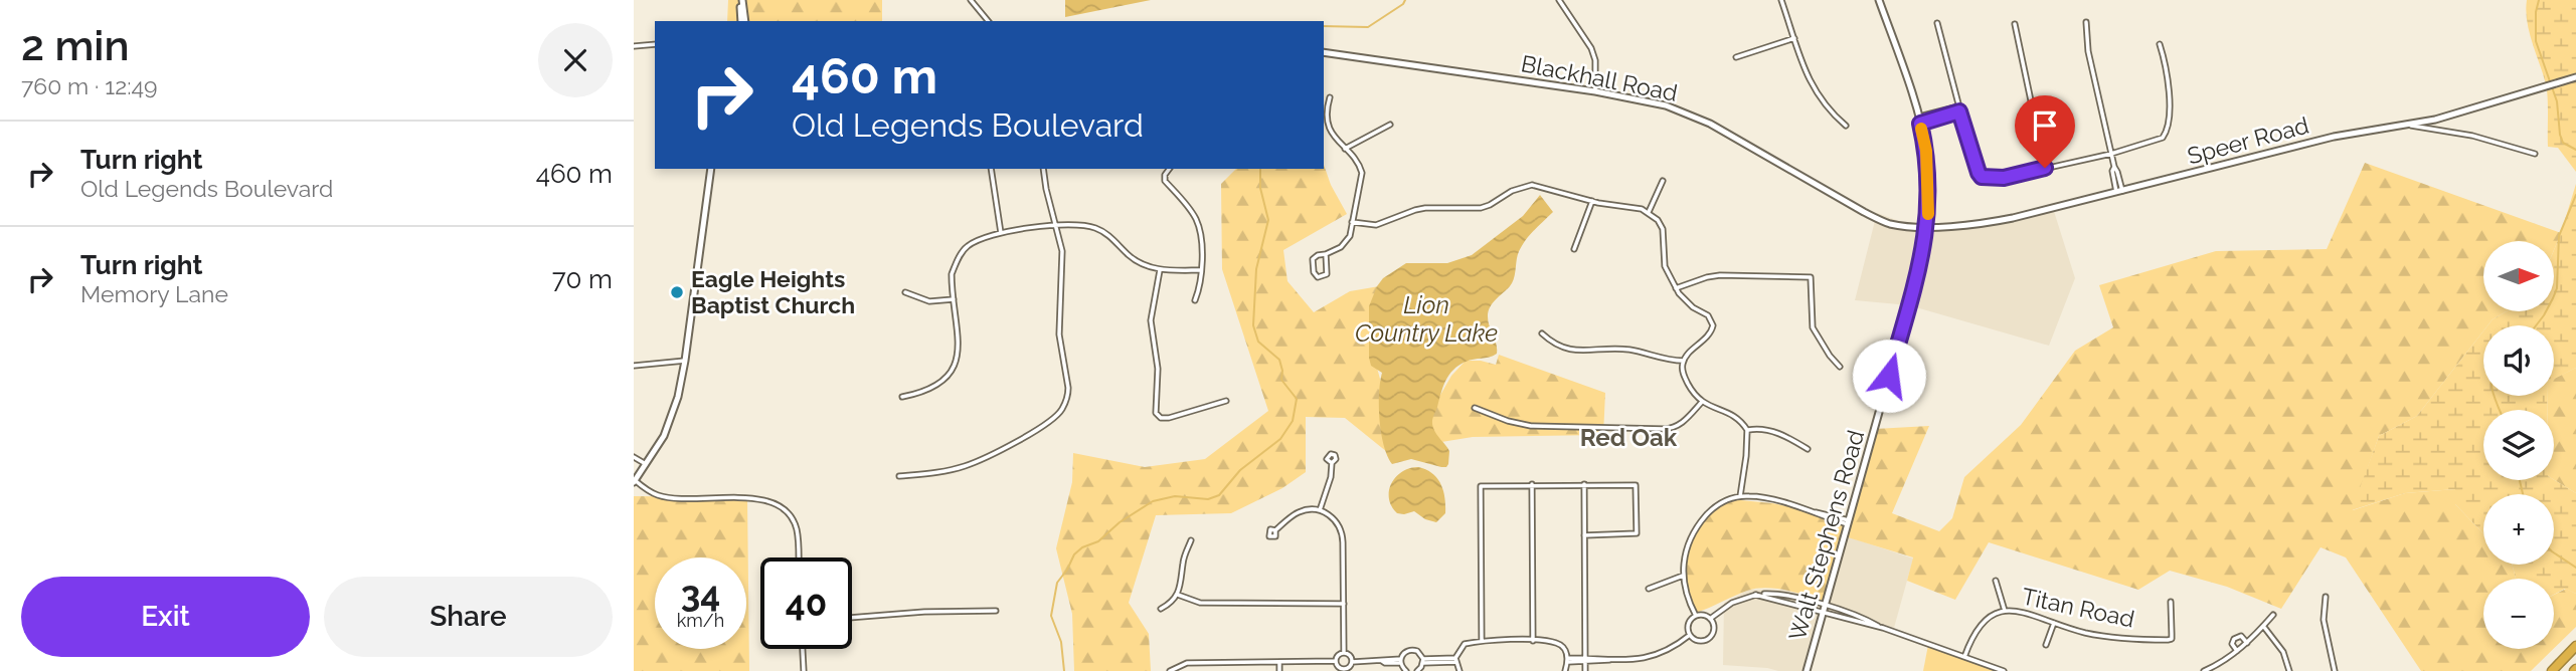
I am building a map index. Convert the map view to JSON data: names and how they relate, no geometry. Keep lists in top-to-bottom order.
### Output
{
  "streets": {
    "street": [
      "Blackhall Road",
      "Speer Road",
      "Walt Stephens Road",
      "Titan Road"
    ]
  },
  "crossings": [
    ["Blackhall Road", "Speer Road"],
    ["Blackhall Road", "Walt Stephens Road"],
    ["Speer Road", "Walt Stephens Road"]
  ],
  "districts": ["Red Oak"],
  "water": ["Lion Country Lake"],
  "places": ["Eagle Heights Baptist Church"],
  "north": "right",
  "page": {
    "heading": ["2 min", "760 m · 12:49"],
    "turn": ["460 m", "Old Legends Boulevard"],
    "list": [
      {
        "name": "Turn right",
        "note": "Old Legends Boulevard",
        "value": "460 m"
      },
      {
        "name": "Turn right",
        "note": "Memory Lane",
        "value": "70 m"
      }
    ],
    "map_buttons": ["+", "−"],
    "speed": "34 km/h",
    "limit": "40",
    "buttons": ["Exit", "Share"]
  }
}
